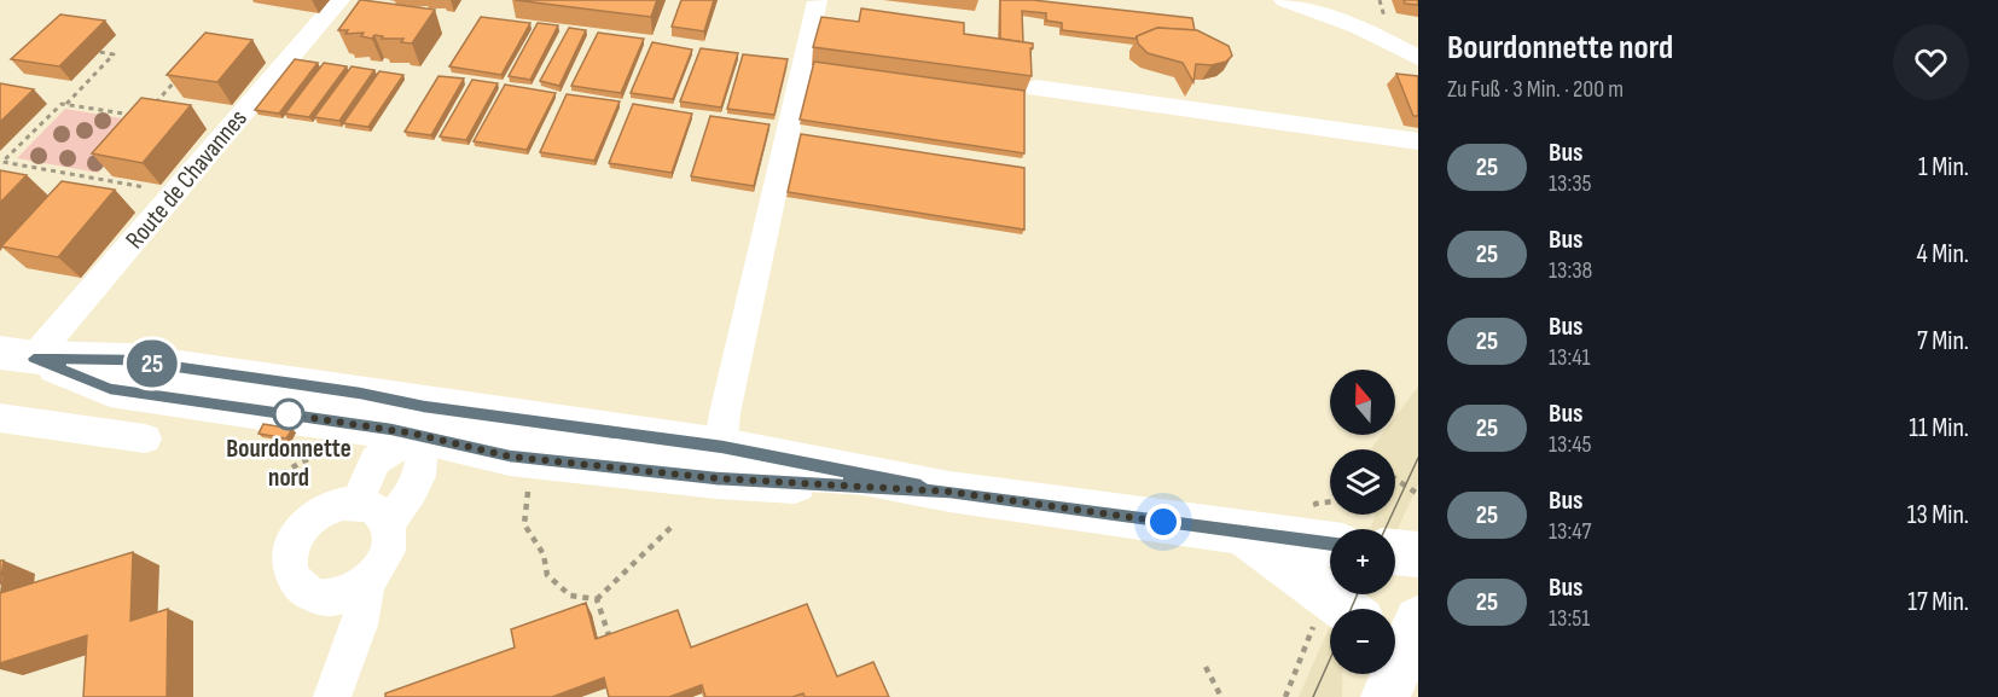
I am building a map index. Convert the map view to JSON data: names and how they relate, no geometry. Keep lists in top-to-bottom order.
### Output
{
  "streets": {
    "street": ["Route de Chavannes"]
  },
  "places": ["Bourdonnette nord"],
  "lines": ["bus line 25"],
  "north": "top",
  "page": {
    "on_map": "25",
    "heading": ["Bourdonnette nord", "Zu Fuß · 3 Min. · 200 m"],
    "list": [
      {
        "mark": "25",
        "name": "Bus",
        "note": "13:35",
        "value": "1 Min."
      },
      {
        "mark": "25",
        "name": "Bus",
        "note": "13:38",
        "value": "4 Min."
      },
      {
        "mark": "25",
        "name": "Bus",
        "note": "13:41",
        "value": "7 Min."
      },
      {
        "mark": "25",
        "name": "Bus",
        "note": "13:45",
        "value": "11 Min."
      },
      {
        "mark": "25",
        "name": "Bus",
        "note": "13:47",
        "value": "13 Min."
      },
      {
        "mark": "25",
        "name": "Bus",
        "note": "13:51",
        "value": "17 Min."
      }
    ],
    "map_buttons": ["+", "−"]
  }
}
